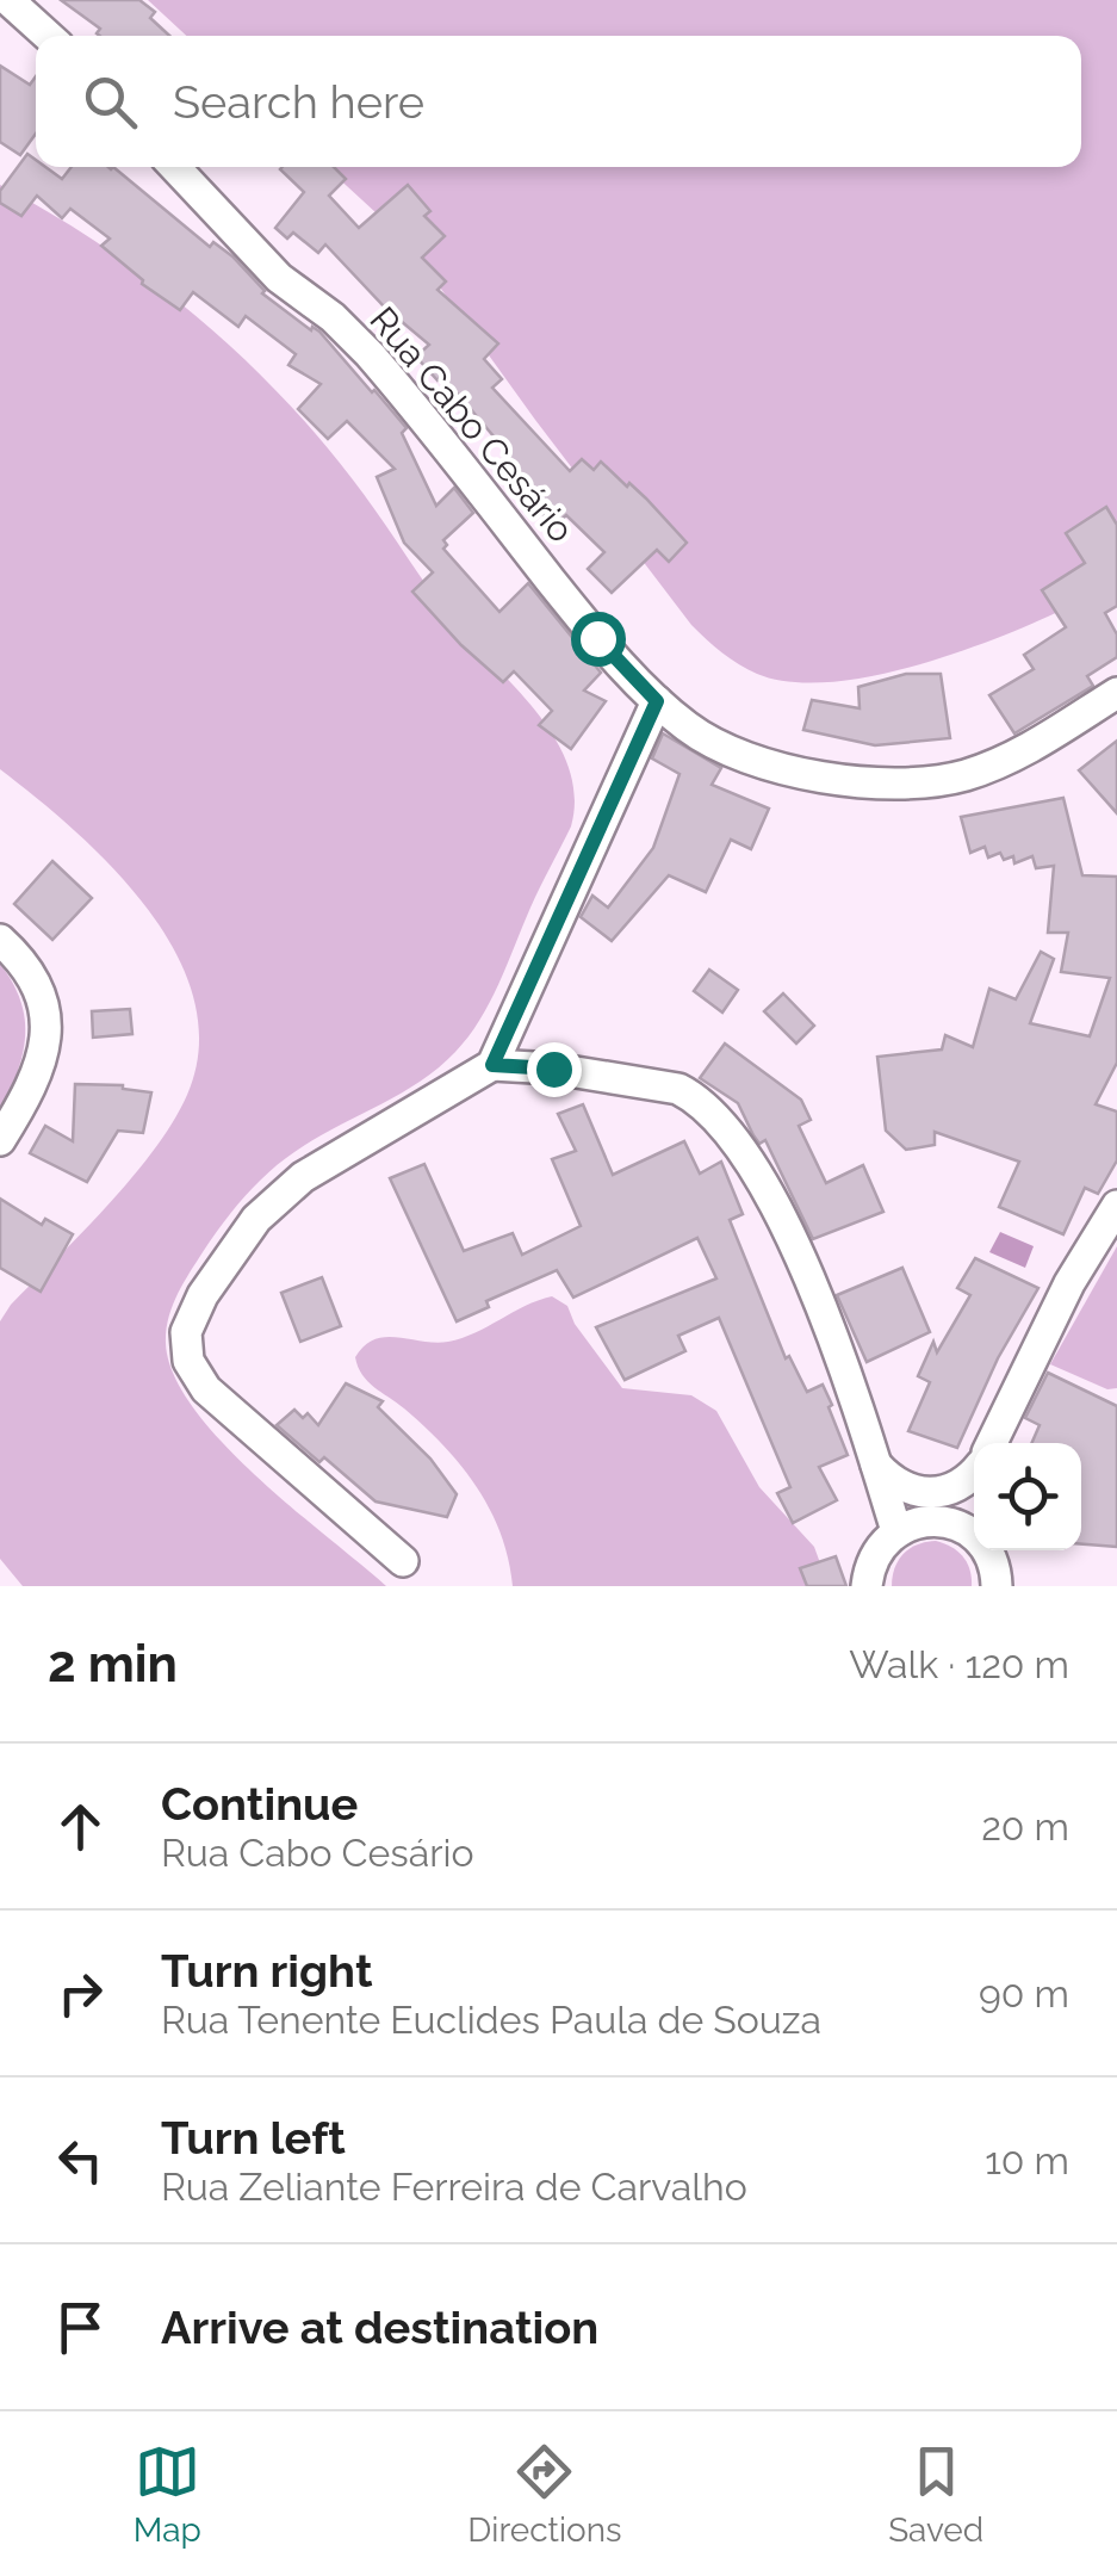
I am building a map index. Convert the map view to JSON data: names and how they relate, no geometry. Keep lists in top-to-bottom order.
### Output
{
  "streets": {
    "street": ["Rua Cabo Cesário"]
  },
  "page": {
    "search": "Search here",
    "heading": ["2 min", "Walk · 120 m"],
    "list": [
      ["Continue", "Rua Cabo Cesário", "20 m"],
      ["Turn right", "Rua Tenente Euclides Paula de Souza", "90 m"],
      ["Turn left", "Rua Zeliante Ferreira de Carvalho", "10 m"],
      "Arrive at destination"
    ],
    "nav": ["Map", "Directions", "Saved"]
  }
}
